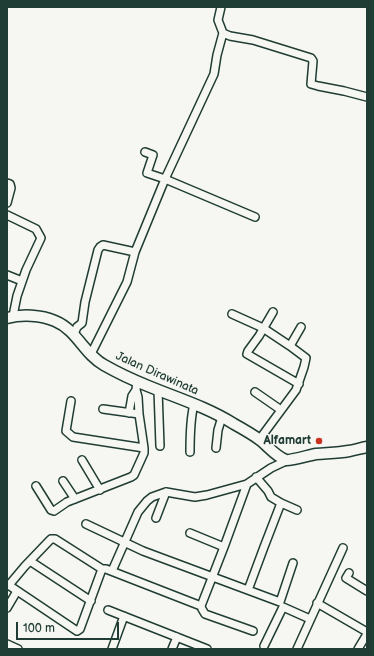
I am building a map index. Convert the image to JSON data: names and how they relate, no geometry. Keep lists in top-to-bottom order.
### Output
{
  "streets": {
    "street": ["Jalan Dirawinata"]
  },
  "places": ["Alfamart"],
  "scale_bar": "100 m"
}
